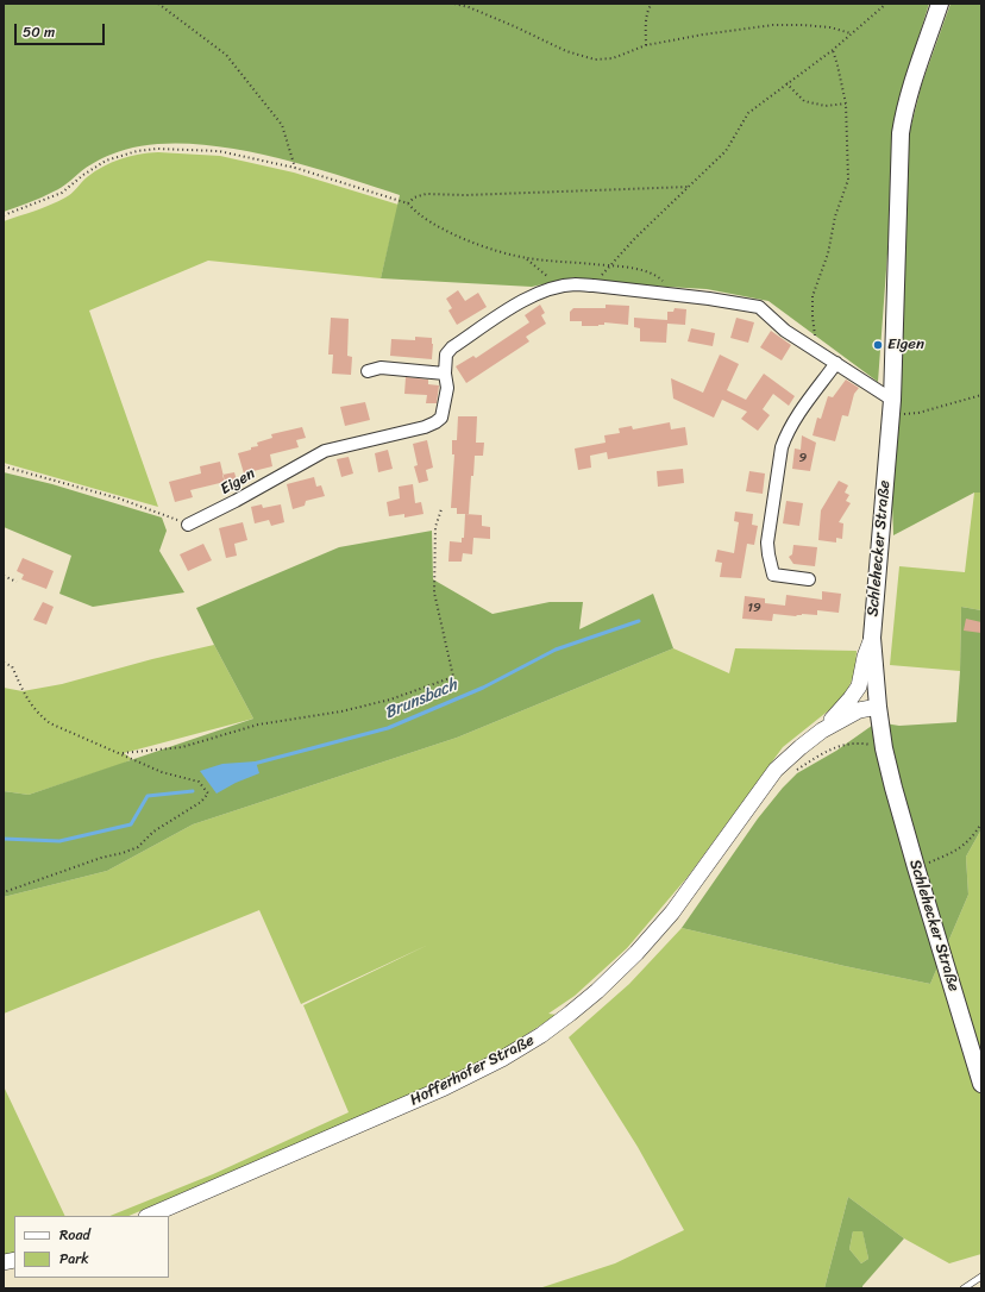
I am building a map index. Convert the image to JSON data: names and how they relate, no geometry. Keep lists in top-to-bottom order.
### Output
{
  "streets": {
    "main road": ["Schlehecker Straße"],
    "street": ["Eigen", "Hofferhofer Straße"]
  },
  "crossings": [
    ["Eigen", "Schlehecker Straße"],
    ["Schlehecker Straße", "Hofferhofer Straße"]
  ],
  "water": ["Brunsbach"],
  "places": ["Eigen"],
  "house_numbers": ["9", "19"],
  "legend": ["Road", "Park"],
  "scale_bar": "50 m"
}
